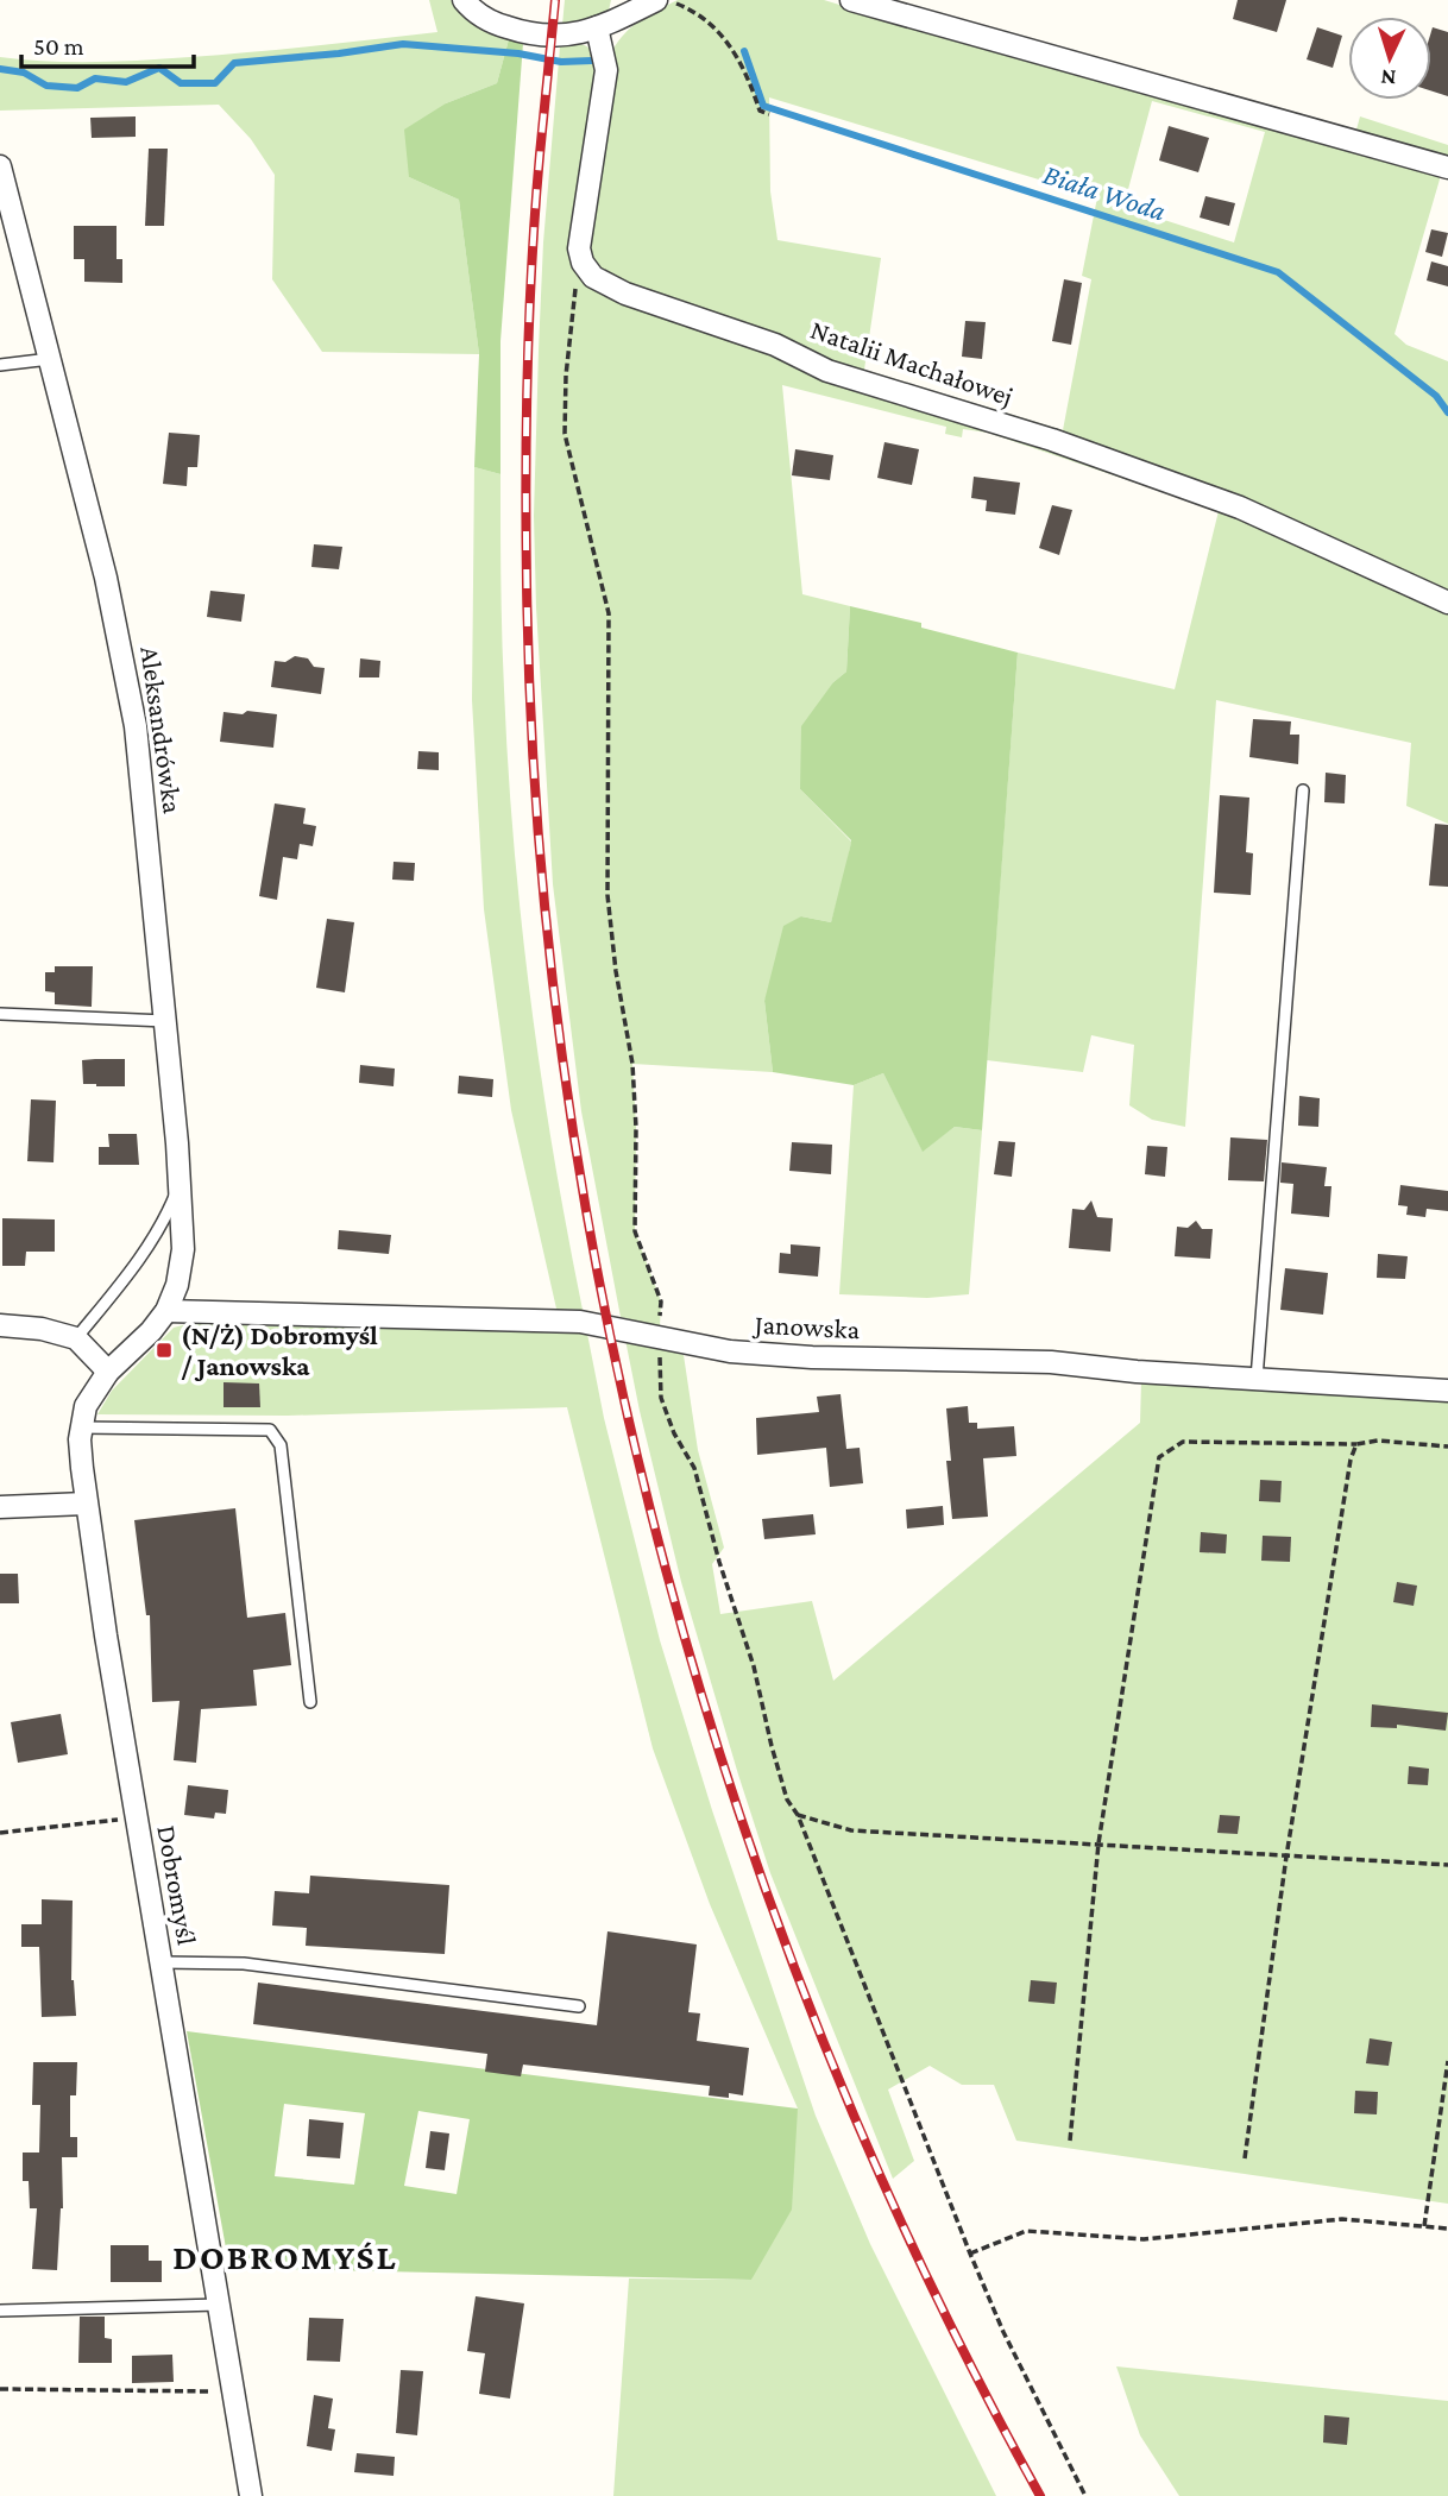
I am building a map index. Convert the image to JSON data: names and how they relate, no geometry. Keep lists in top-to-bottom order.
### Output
{
  "streets": {
    "street": [
      "Natalii Machałowej",
      "Aleksandrówka",
      "Janowska",
      "Dobromyśl"
    ]
  },
  "crossings": [
    ["Aleksandrówka", "Janowska"],
    ["Aleksandrówka", "Dobromyśl"],
    ["Janowska", "Dobromyśl"]
  ],
  "districts": ["DOBROMYŚL"],
  "water": ["Biała Woda"],
  "places": {
    "transit": ["(N/Ż) Dobromyśl / Janowska"]
  },
  "scale_bar": "50 m",
  "north": "bottom"
}
